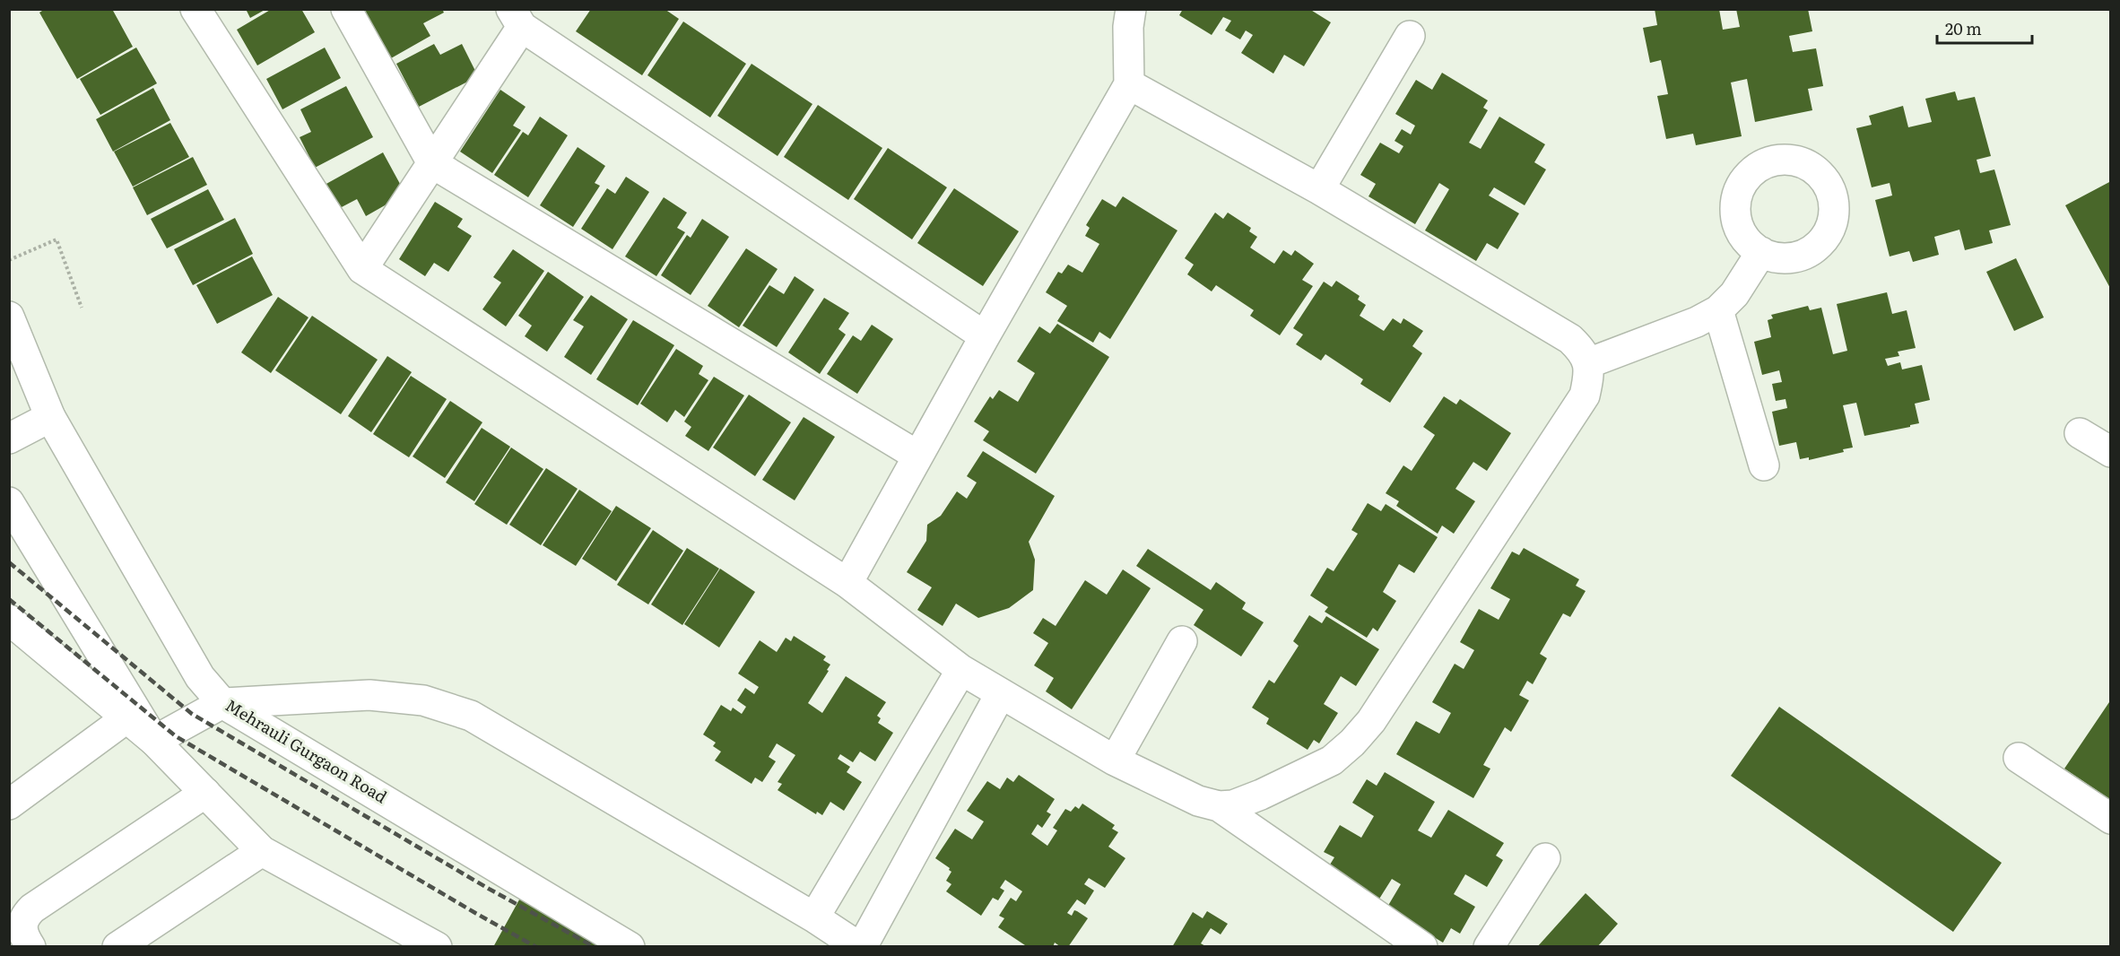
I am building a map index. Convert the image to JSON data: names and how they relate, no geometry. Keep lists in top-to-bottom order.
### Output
{
  "streets": {
    "main road": ["Mehrauli Gurgaon Road"]
  },
  "scale_bar": "20 m"
}
